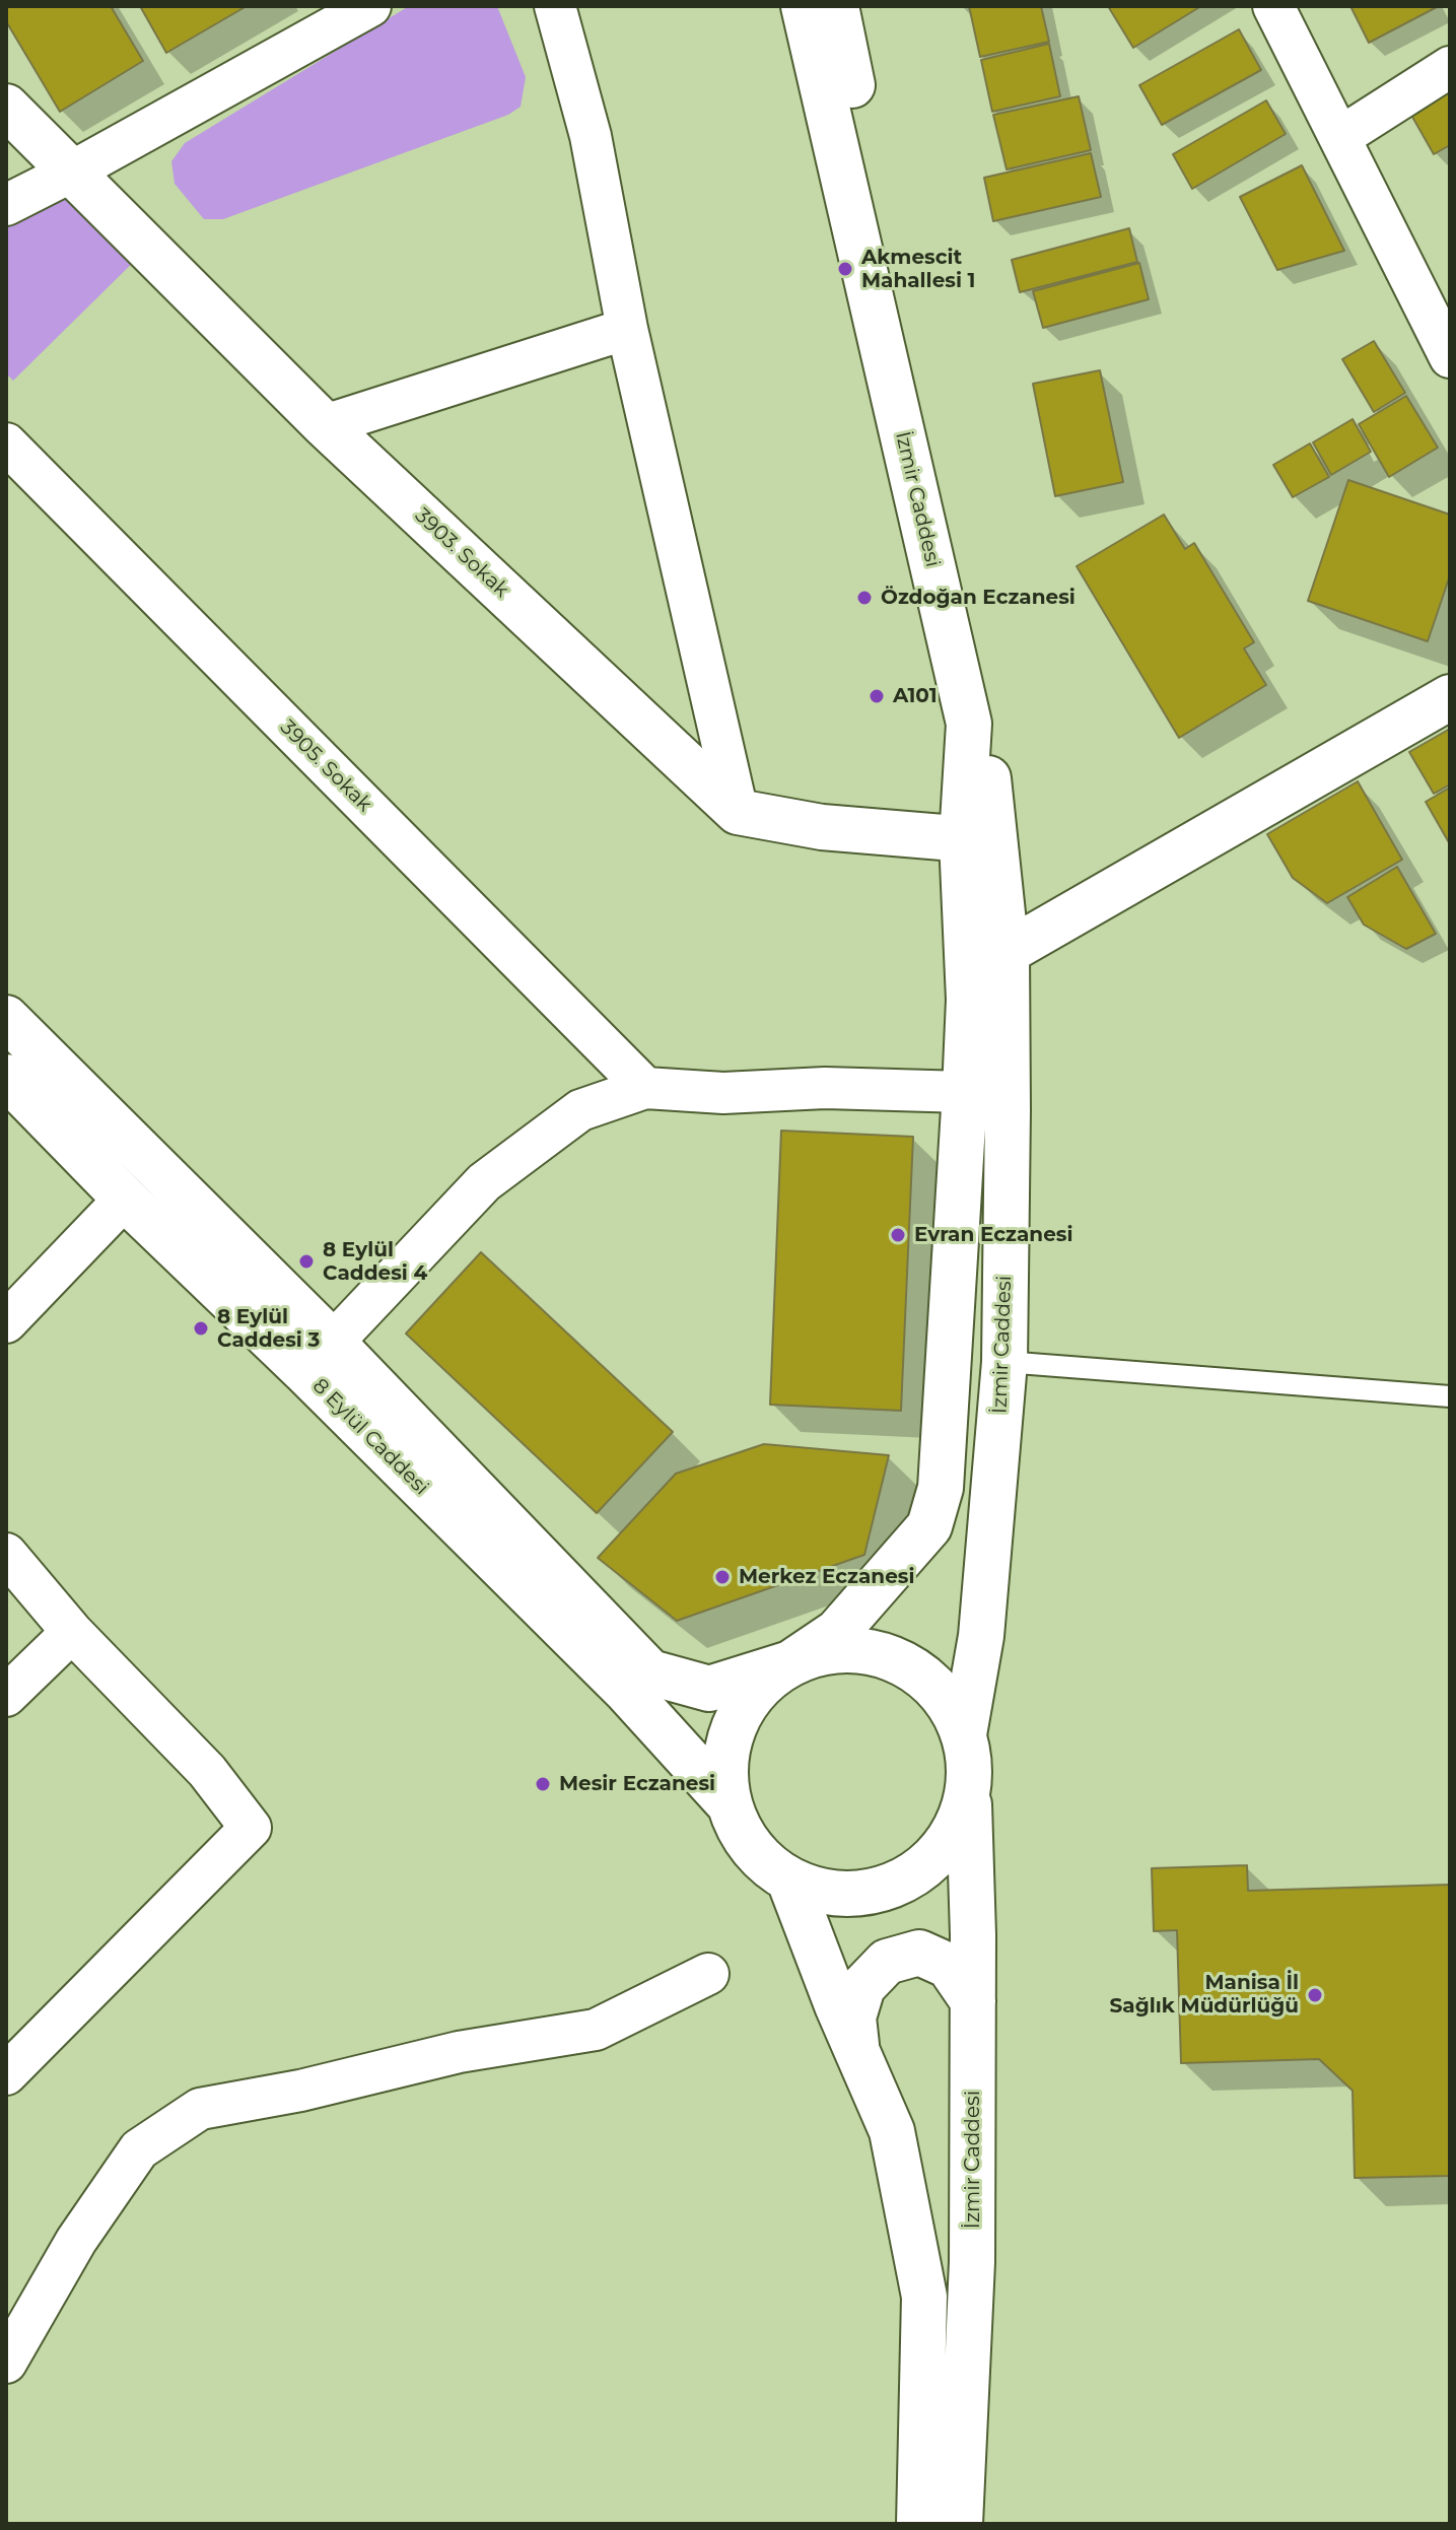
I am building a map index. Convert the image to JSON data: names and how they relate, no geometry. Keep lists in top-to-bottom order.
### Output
{
  "streets": {
    "main road": ["İzmir Caddesi", "3903. Sokak", "8 Eylül Caddesi"],
    "street": ["3905. Sokak"]
  },
  "crossings": [
    ["İzmir Caddesi", "8 Eylül Caddesi"]
  ],
  "places": [
    "Akmescit Mahallesi 1",
    "Özdoğan Eczanesi",
    "A101",
    "Evran Eczanesi",
    "8 Eylül Caddesi 4",
    "8 Eylül Caddesi 3",
    "Merkez Eczanesi",
    "Mesir Eczanesi",
    "Manisa İl Sağlık Müdürlüğü"
  ]
}
